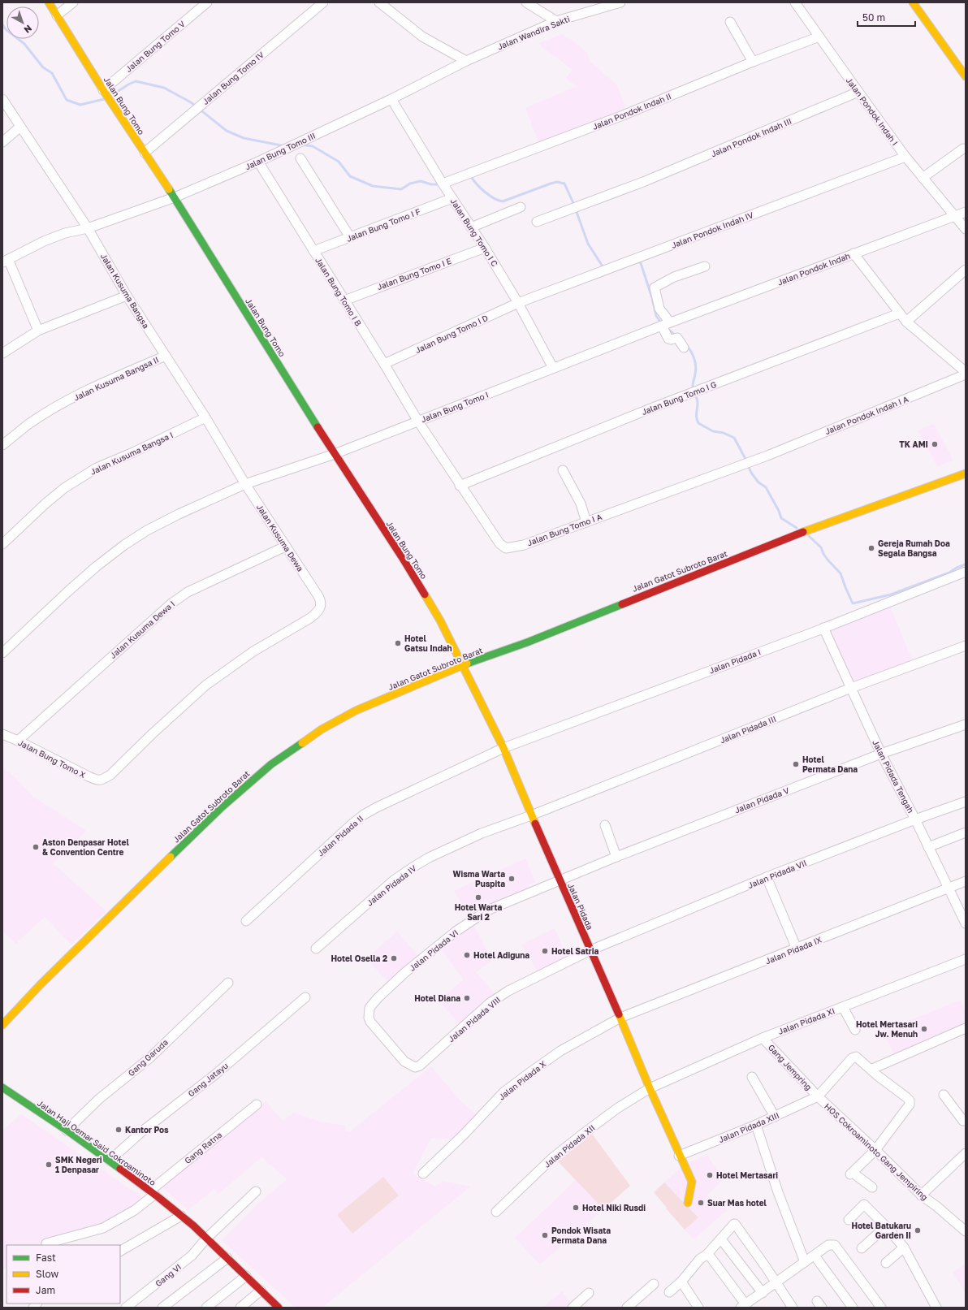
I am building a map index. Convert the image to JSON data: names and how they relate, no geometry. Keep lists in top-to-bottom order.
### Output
{
  "streets": {
    "main road": [
      "Jalan Bung Tomo",
      "Jalan Gatot Subroto Barat",
      "Jalan Pidada",
      "Jalan Haji Oemar Said Cokroaminoto"
    ],
    "street": [
      "Jalan Wandira Sakti",
      "Jalan Bung Tomo V",
      "Jalan Bung Tomo IV",
      "Jalan Pondok Indah II",
      "Jalan Pondok Indah I",
      "Jalan Pondok Indah III",
      "Jalan Bung Tomo III",
      "Jalan Bung Tomo I F",
      "Jalan Pondok Indah IV",
      "Jalan Bung Tomo I C",
      "Jalan Pondok Indah",
      "Jalan Bung Tomo I E",
      "Jalan Kusuma Bangsa",
      "Jalan Bung Tomo I B",
      "Jalan Bung Tomo I D",
      "Jalan Kusuma Bangsa II",
      "Jalan Bung Tomo I G",
      "Jalan Bung Tomo I",
      "Jalan Pondok Indah I A",
      "Jalan Kusuma Bangsa I",
      "Jalan Bung Tomo I A",
      "Jalan Kusuma Dewa",
      "Jalan Kusuma Dewa I",
      "Jalan Pidada I",
      "Jalan Pidada III",
      "Jalan Bung Tomo X",
      "Jalan Pidada Tengah",
      "Jalan Pidada V",
      "Jalan Pidada II",
      "Jalan Pidada VII",
      "Jalan Pidada IV",
      "Jalan Pidada VI",
      "Jalan Pidada IX",
      "Jalan Pidada VIII",
      "Jalan Pidada XI",
      "Gang Garuda",
      "Gang Jempring",
      "Gang Jatayu",
      "Jalan Pidada X",
      "Jalan Pidada XIII",
      "Jalan Pidada XII",
      "Gang Ratna",
      "HOS Cokroaminoto Gang Jempiring",
      "Gang VI"
    ]
  },
  "crossings": [
    ["Jalan Wandira Sakti", "Jalan Bung Tomo III"],
    ["Jalan Bung Tomo V", "Jalan Bung Tomo"],
    ["Jalan Bung Tomo IV", "Jalan Bung Tomo"],
    ["Jalan Bung Tomo", "Jalan Bung Tomo III"],
    ["Jalan Bung Tomo", "Jalan Bung Tomo I"],
    ["Jalan Bung Tomo", "Jalan Gatot Subroto Barat"],
    ["Jalan Bung Tomo", "Jalan Pidada"],
    ["Jalan Pondok Indah II", "Jalan Pondok Indah I"],
    ["Jalan Pondok Indah II", "Jalan Bung Tomo I C"],
    ["Jalan Pondok Indah I", "Jalan Pondok Indah III"],
    ["Jalan Pondok Indah I", "Jalan Pondok Indah IV"],
    ["Jalan Pondok Indah I", "Jalan Pondok Indah"],
    ["Jalan Bung Tomo III", "Jalan Bung Tomo I C"],
    ["Jalan Bung Tomo III", "Jalan Kusuma Bangsa"],
    ["Jalan Bung Tomo III", "Jalan Bung Tomo I B"],
    ["Jalan Bung Tomo I F", "Jalan Bung Tomo I C"],
    ["Jalan Bung Tomo I F", "Jalan Bung Tomo I B"],
    ["Jalan Pondok Indah IV", "Jalan Bung Tomo I C"],
    ["Jalan Pondok Indah IV", "Jalan Bung Tomo I D"],
    ["Jalan Bung Tomo I C", "Jalan Bung Tomo I E"],
    ["Jalan Bung Tomo I C", "Jalan Bung Tomo I D"],
    ["Jalan Bung Tomo I C", "Jalan Bung Tomo I"],
    ["Jalan Pondok Indah", "Jalan Bung Tomo I"],
    ["Jalan Bung Tomo I E", "Jalan Bung Tomo I B"],
    ["Jalan Kusuma Bangsa", "Jalan Kusuma Bangsa II"],
    ["Jalan Kusuma Bangsa", "Jalan Bung Tomo I"],
    ["Jalan Kusuma Bangsa", "Jalan Kusuma Bangsa I"],
    ["Jalan Kusuma Bangsa", "Jalan Kusuma Dewa"],
    ["Jalan Bung Tomo I B", "Jalan Bung Tomo I D"],
    ["Jalan Bung Tomo I B", "Jalan Bung Tomo I"],
    ["Jalan Bung Tomo I B", "Jalan Bung Tomo I A"],
    ["Jalan Bung Tomo I G", "Jalan Bung Tomo I A"],
    ["Jalan Bung Tomo I", "Jalan Bung Tomo I A"],
    ["Jalan Bung Tomo I", "Jalan Kusuma Dewa"],
    ["Jalan Pondok Indah I A", "Jalan Bung Tomo I A"],
    ["Jalan Kusuma Dewa", "Jalan Kusuma Dewa I"],
    ["Jalan Kusuma Dewa", "Jalan Bung Tomo X"],
    ["Jalan Gatot Subroto Barat", "Jalan Pidada"],
    ["Jalan Kusuma Dewa I", "Jalan Bung Tomo X"],
    ["Jalan Pidada I", "Jalan Pidada Tengah"],
    ["Jalan Pidada I", "Jalan Pidada II"],
    ["Jalan Pidada I", "Jalan Pidada"],
    ["Jalan Pidada III", "Jalan Pidada Tengah"],
    ["Jalan Pidada III", "Jalan Pidada IV"],
    ["Jalan Pidada III", "Jalan Pidada"],
    ["Jalan Pidada Tengah", "Jalan Pidada V"],
    ["Jalan Pidada Tengah", "Jalan Pidada VII"],
    ["Jalan Pidada Tengah", "Jalan Pidada IX"],
    ["Jalan Pidada V", "Jalan Pidada"],
    ["Jalan Pidada V", "Jalan Pidada VI"],
    ["Jalan Pidada II", "Jalan Pidada"],
    ["Jalan Pidada VII", "Jalan Pidada"],
    ["Jalan Pidada VII", "Jalan Pidada VIII"],
    ["Jalan Pidada IV", "Jalan Pidada"],
    ["Jalan Pidada", "Jalan Pidada VI"],
    ["Jalan Pidada", "Jalan Pidada IX"],
    ["Jalan Pidada", "Jalan Pidada VIII"],
    ["Jalan Pidada", "Jalan Pidada XI"],
    ["Jalan Pidada", "Jalan Pidada X"],
    ["Jalan Pidada", "Jalan Pidada XIII"],
    ["Jalan Pidada", "Jalan Pidada XII"],
    ["Jalan Pidada VI", "Jalan Pidada VIII"],
    ["Jalan Pidada IX", "Jalan Pidada X"],
    ["Jalan Pidada XI", "Gang Jempring"],
    ["Jalan Pidada XI", "Jalan Pidada XII"],
    ["Gang Garuda", "Jalan Haji Oemar Said Cokroaminoto"],
    ["Gang Jempring", "Jalan Pidada XIII"],
    ["Gang Jempring", "HOS Cokroaminoto Gang Jempiring"],
    ["Gang Jatayu", "Jalan Haji Oemar Said Cokroaminoto"],
    ["Jalan Pidada XIII", "HOS Cokroaminoto Gang Jempiring"],
    ["Jalan Haji Oemar Said Cokroaminoto", "Gang Ratna"],
    ["Jalan Haji Oemar Said Cokroaminoto", "Gang VI"]
  ],
  "places": [
    "TK AMI",
    "Gereja Rumah Doa Segala Bangsa",
    "Hotel Gatsu Indah",
    "Hotel Permata Dana",
    "Aston Denpasar Hotel & Convention Centre",
    "Wisma Warta Puspita",
    "Hotel Warta Sari 2",
    "Hotel Satria",
    "Hotel Adiguna",
    "Hotel Osella 2",
    "Hotel Diana",
    "Hotel Mertasari Jw. Menuh",
    "Kantor Pos",
    "SMK Negeri 1 Denpasar",
    "Hotel Mertasari",
    "Suar Mas hotel",
    "Hotel Niki Rusdi",
    "Hotel Batukaru Garden II",
    "Pondok Wisata Permata Dana"
  ],
  "legend": ["Fast", "Slow", "Jam"],
  "scale_bar": "50 m",
  "north": "bottom right"
}
